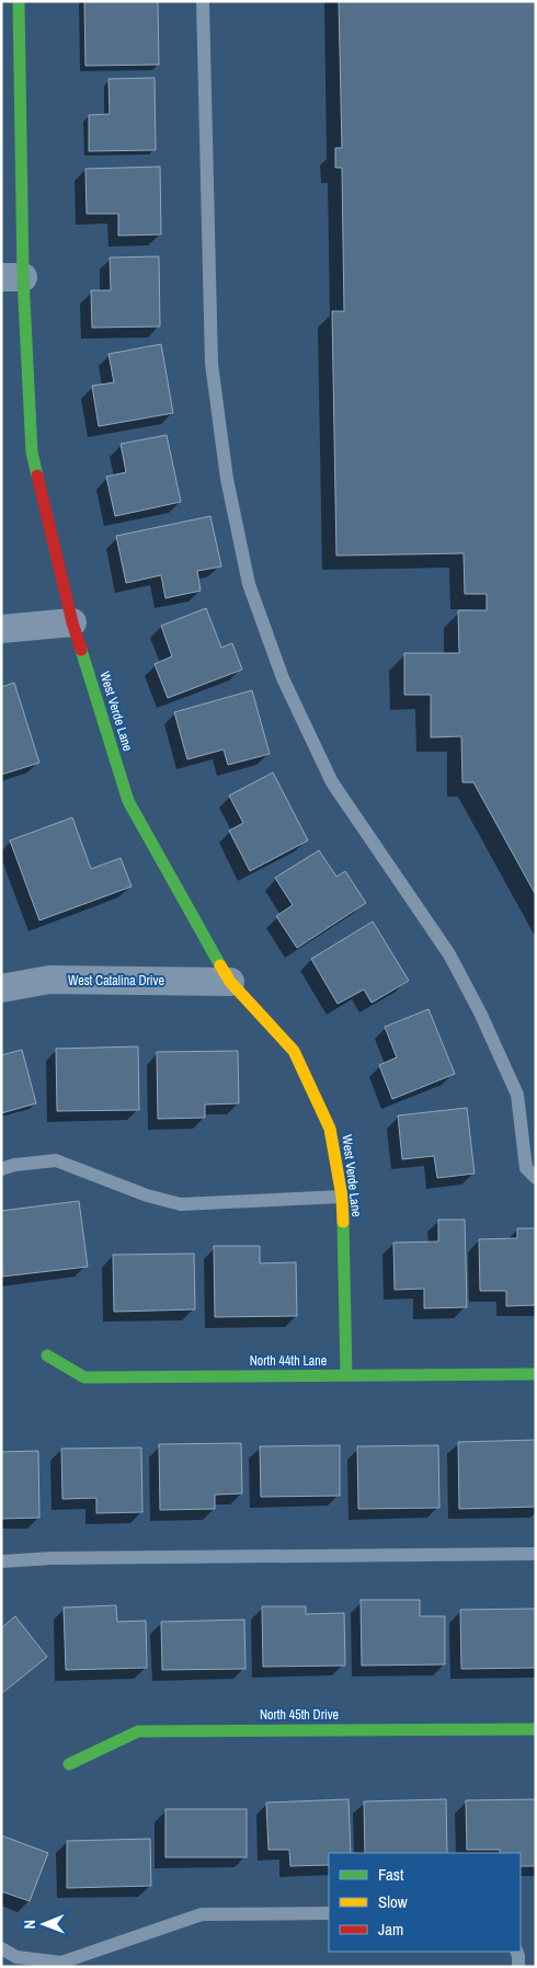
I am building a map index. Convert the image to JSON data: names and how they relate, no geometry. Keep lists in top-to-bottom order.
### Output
{
  "streets": {
    "street": [
      "West Verde Lane",
      "West Catalina Drive",
      "North 44th Lane",
      "North 45th Drive"
    ]
  },
  "crossings": [
    ["West Verde Lane", "West Catalina Drive"],
    ["West Verde Lane", "North 44th Lane"]
  ],
  "legend": ["Fast", "Slow", "Jam"],
  "north": "left"
}
